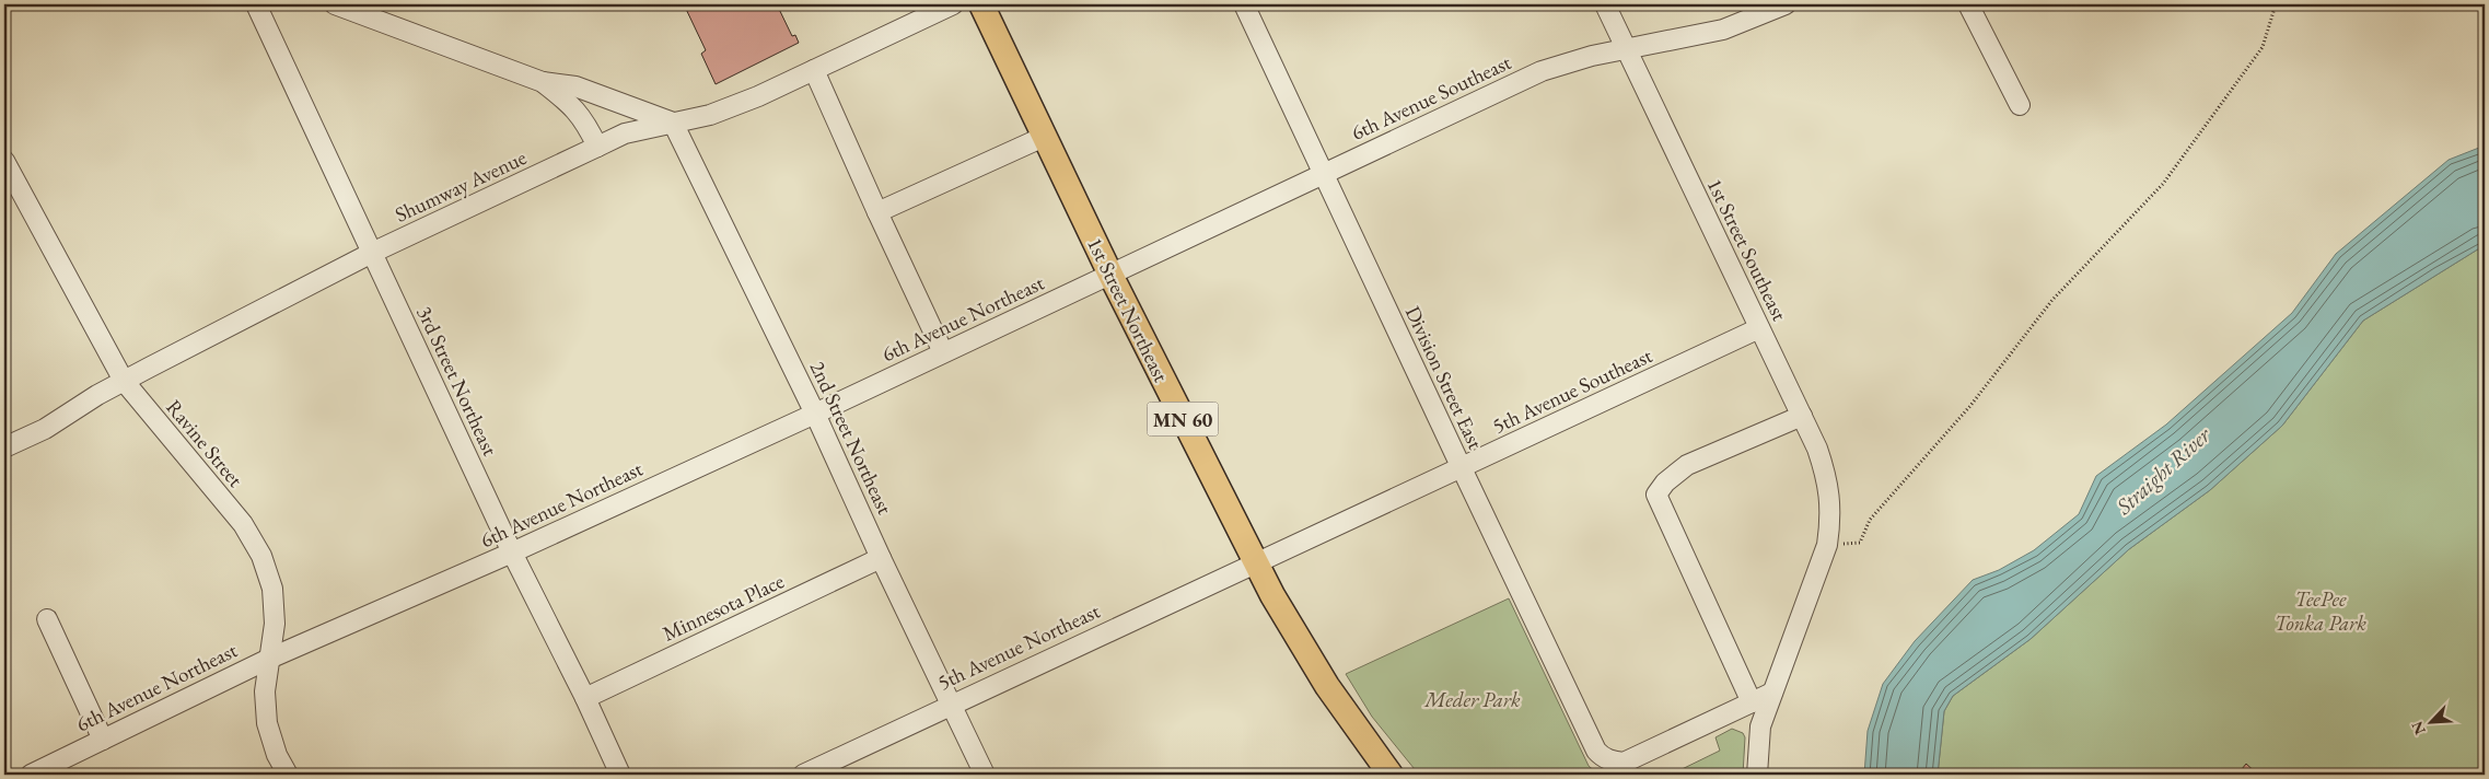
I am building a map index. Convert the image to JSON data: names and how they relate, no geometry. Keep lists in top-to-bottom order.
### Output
{
  "streets": {
    "main road": ["1st Street Northeast", "MN 60"],
    "street": [
      "6th Avenue Southeast",
      "Shumway Avenue",
      "1st Street Southeast",
      "6th Avenue Northeast",
      "Division Street East",
      "3rd Street Northeast",
      "5th Avenue Southeast",
      "2nd Street Northeast",
      "Ravine Street",
      "Minnesota Place",
      "5th Avenue Northeast"
    ]
  },
  "crossings": [
    ["6th Avenue Southeast", "1st Street Southeast"],
    ["6th Avenue Southeast", "1st Street Northeast"],
    ["6th Avenue Southeast", "6th Avenue Northeast"],
    ["6th Avenue Southeast", "Division Street East"],
    ["Shumway Avenue", "3rd Street Northeast"],
    ["Shumway Avenue", "2nd Street Northeast"],
    ["Shumway Avenue", "Ravine Street"],
    ["1st Street Southeast", "5th Avenue Southeast"],
    ["1st Street Northeast", "6th Avenue Northeast"],
    ["1st Street Northeast", "5th Avenue Southeast"],
    ["1st Street Northeast", "5th Avenue Northeast"],
    ["6th Avenue Northeast", "3rd Street Northeast"],
    ["6th Avenue Northeast", "2nd Street Northeast"],
    ["6th Avenue Northeast", "Ravine Street"],
    ["Division Street East", "5th Avenue Southeast"],
    ["3rd Street Northeast", "Minnesota Place"],
    ["5th Avenue Southeast", "5th Avenue Northeast"],
    ["2nd Street Northeast", "Minnesota Place"],
    ["2nd Street Northeast", "5th Avenue Northeast"]
  ],
  "water": ["Straight River"],
  "parks": ["TeePee Tonka Park", "Meder Park"],
  "north": "bottom left"
}
